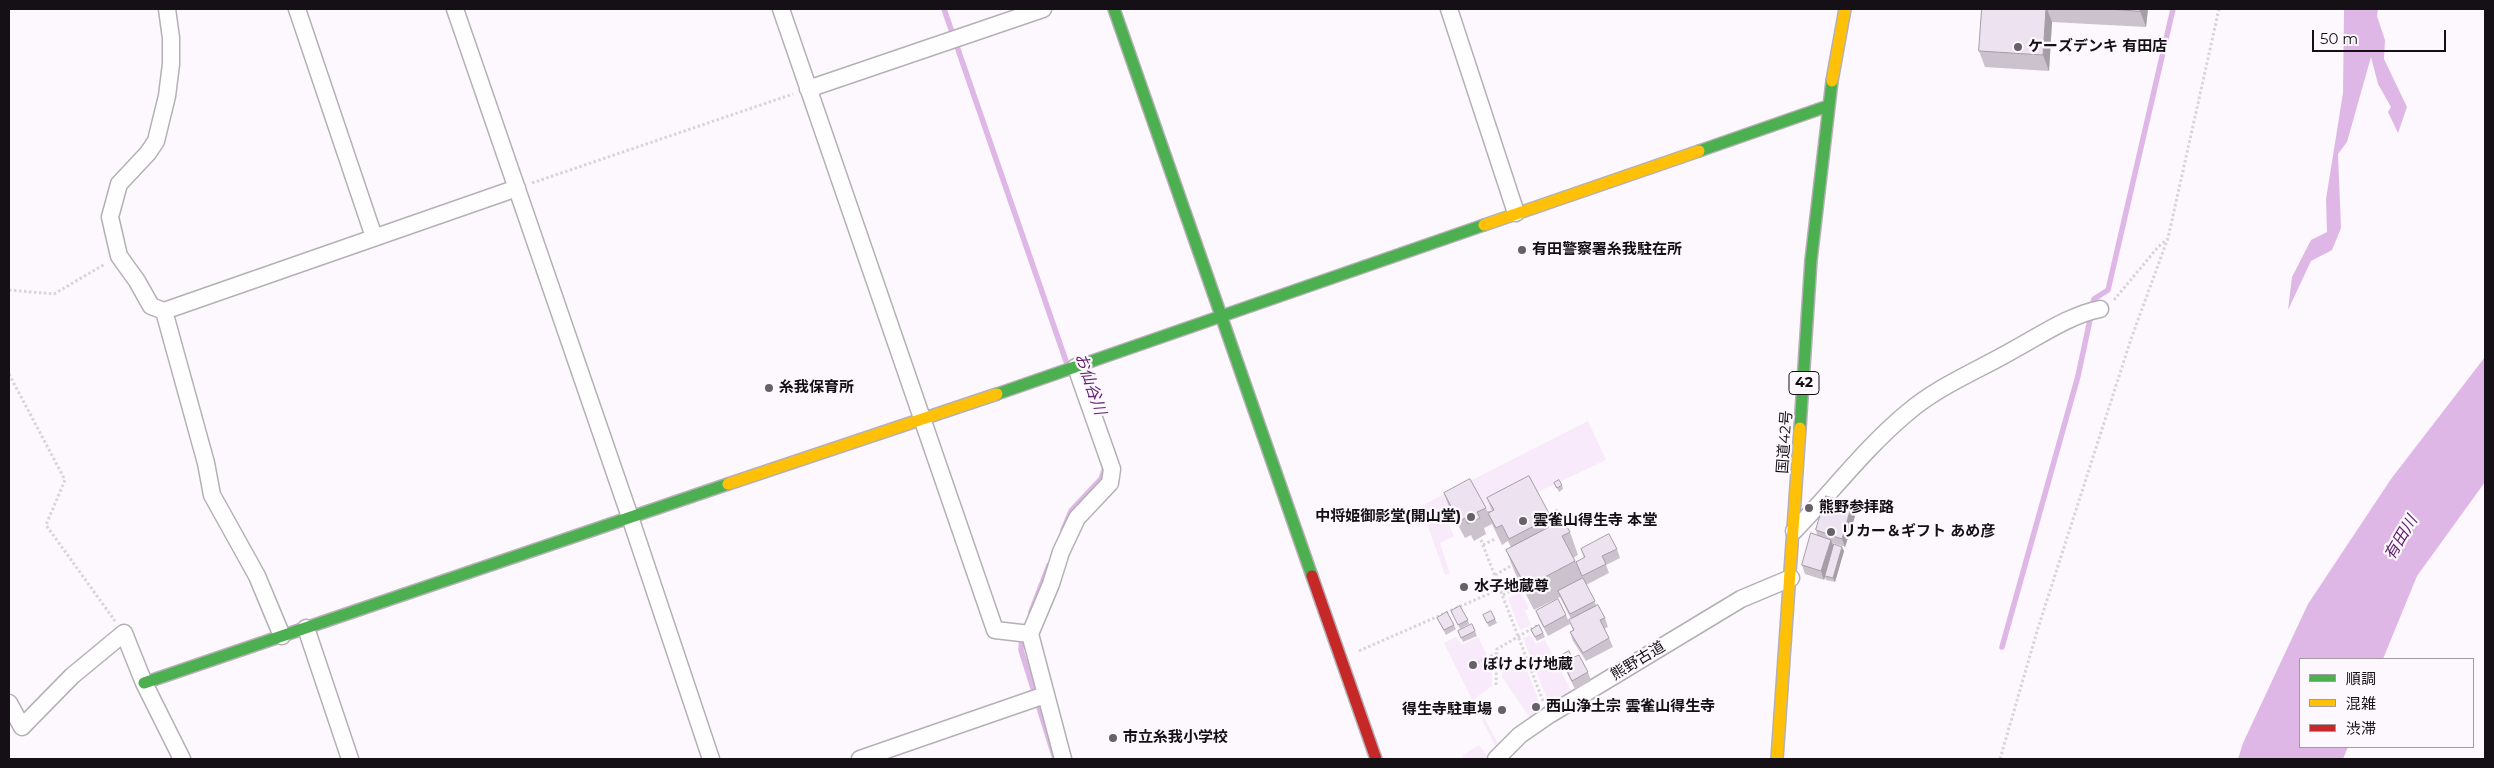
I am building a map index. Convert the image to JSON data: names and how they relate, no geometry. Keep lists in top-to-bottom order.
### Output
{
  "streets": {
    "main road": ["42", "国道42号"],
    "street": ["熊野古道"]
  },
  "crossings": [
    ["国道42号", "熊野古道"]
  ],
  "water": ["お仙谷川", "有田川"],
  "places": [
    "ケーズデンキ 有田店",
    "有田警察署糸我駐在所",
    "糸我保育所",
    "熊野参拝路",
    "中将姫御影堂(開山堂)",
    "雲雀山得生寺 本堂",
    "リカー＆ギフト あめ彦",
    "水子地蔵尊",
    "ぼけよけ地蔵",
    "西山浄土宗 雲雀山得生寺",
    "得生寺駐車場",
    "市立糸我小学校"
  ],
  "legend": ["順調", "混雑", "渋滞"],
  "scale_bar": "50 m"
}
